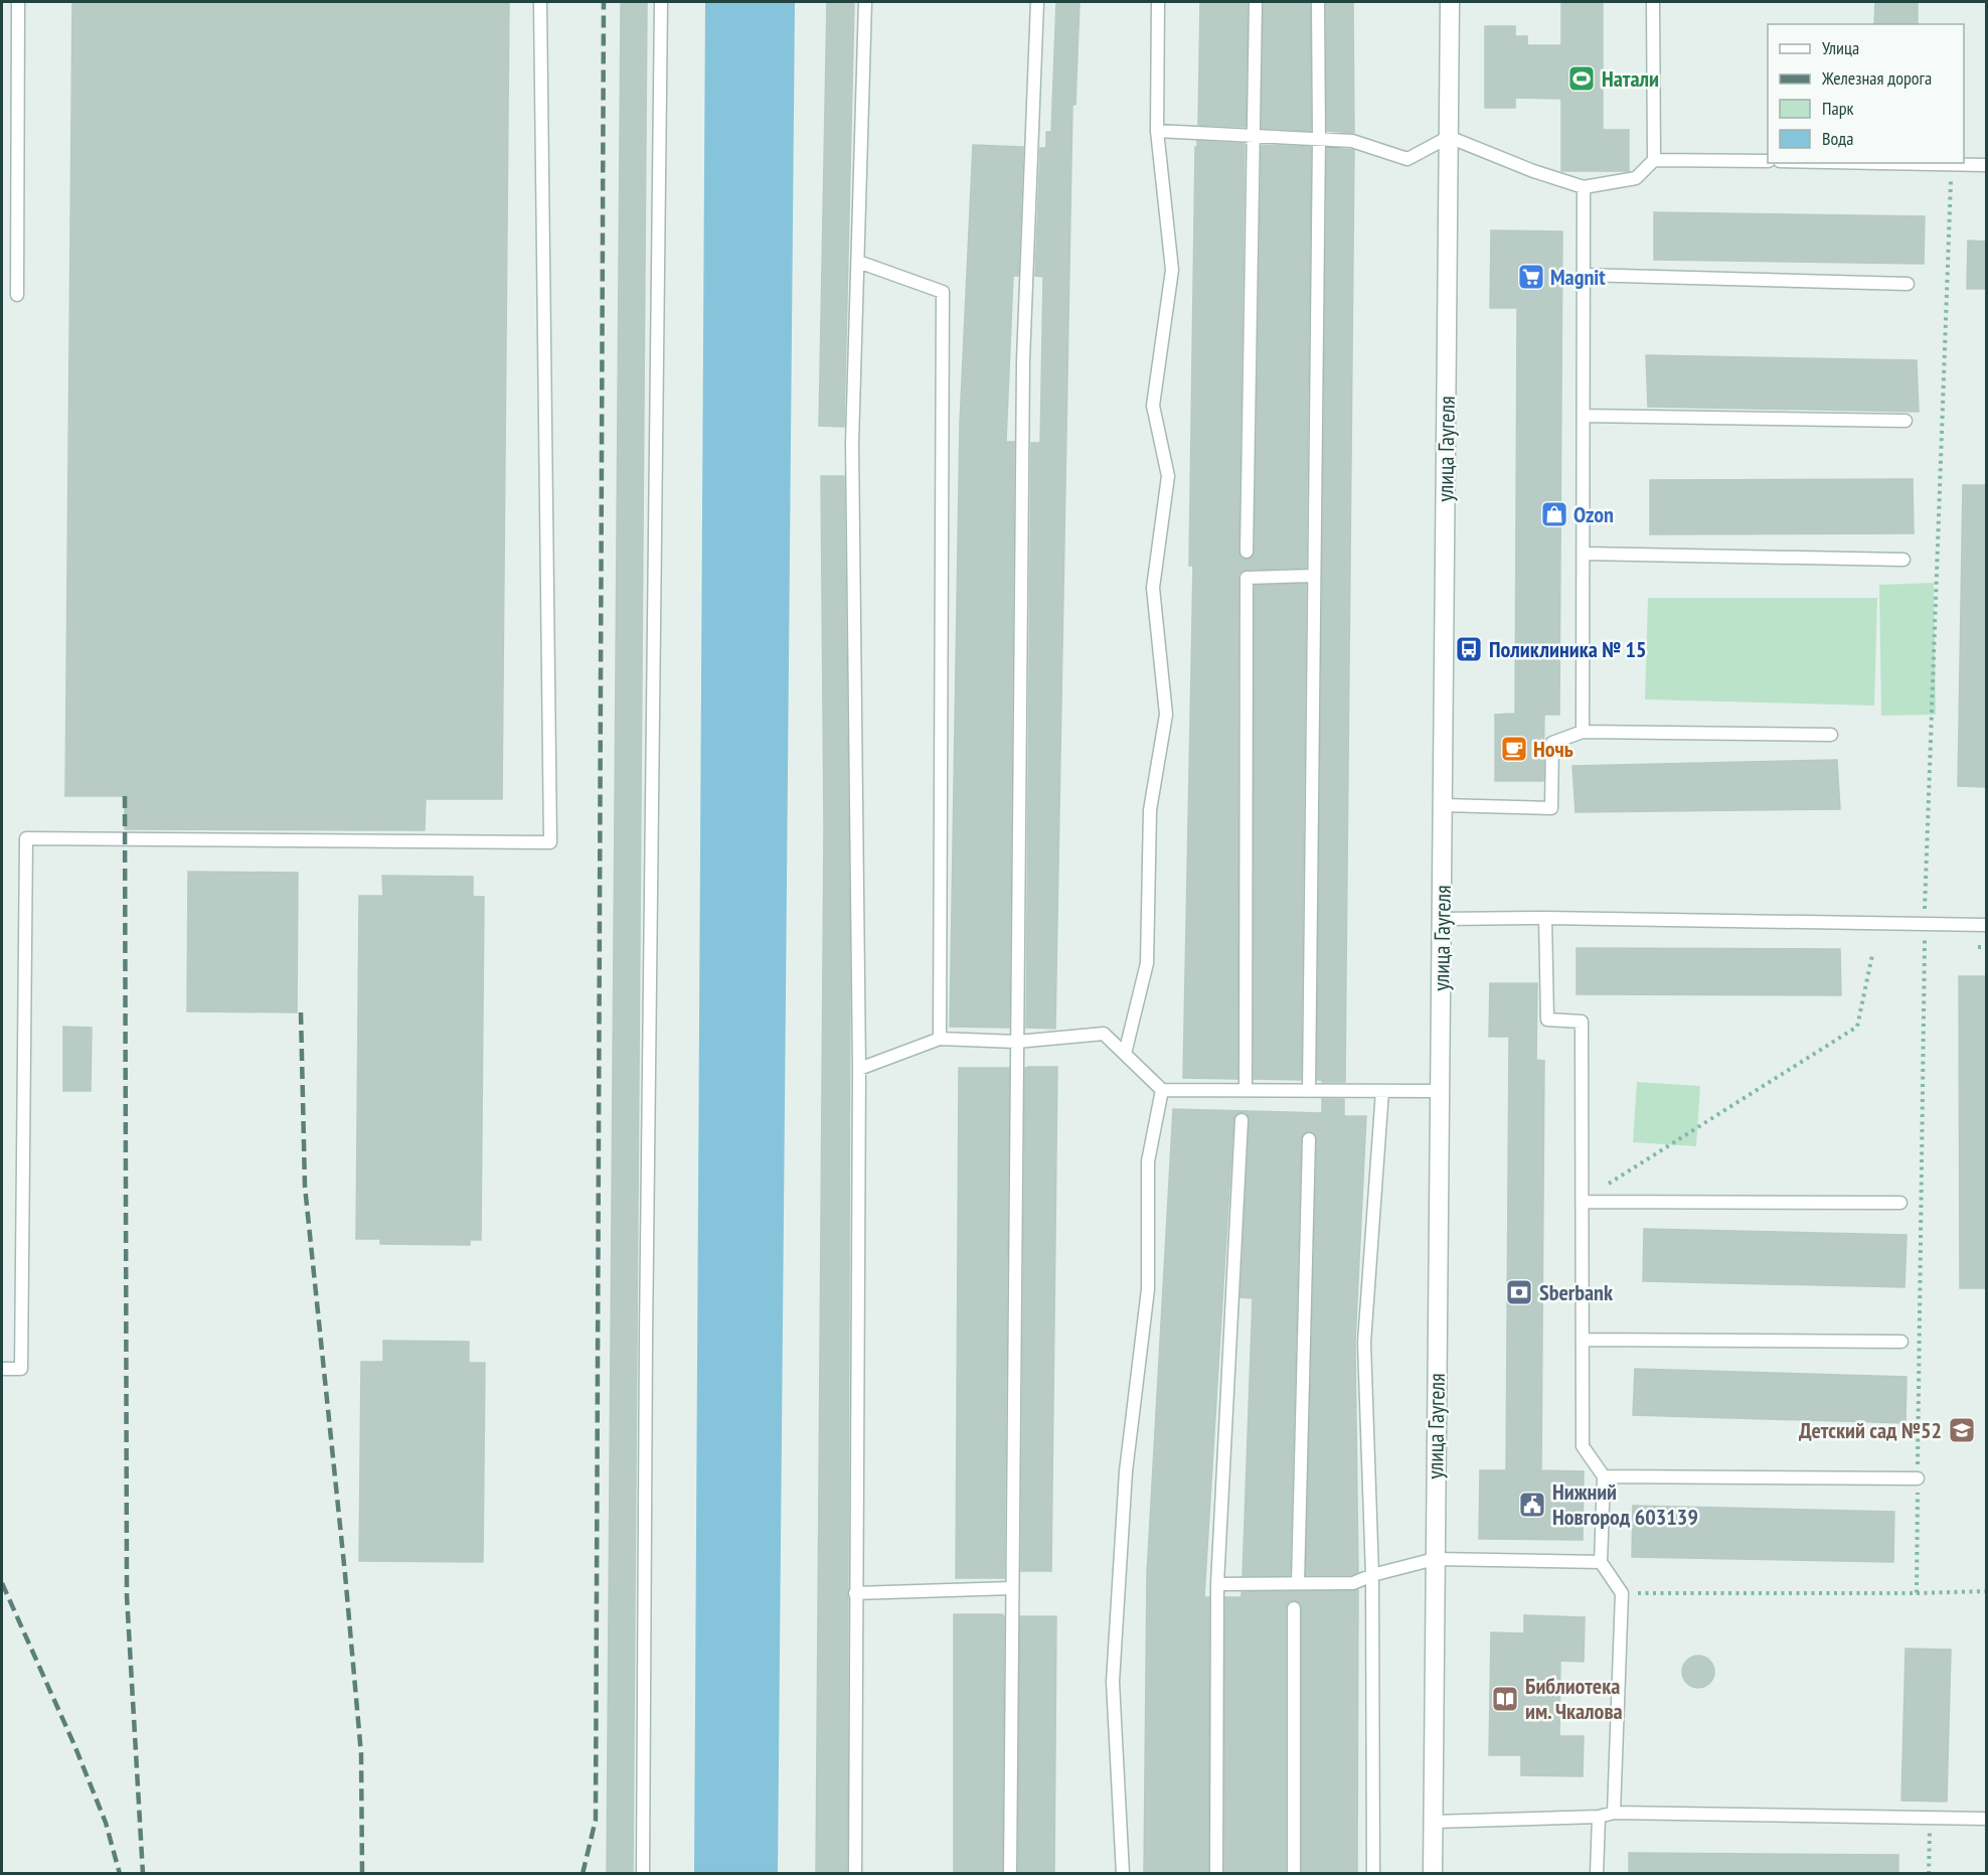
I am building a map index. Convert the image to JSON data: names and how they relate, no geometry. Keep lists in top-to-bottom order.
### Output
{
  "streets": {
    "street": ["улица Гаугеля"]
  },
  "places": {
    "sports": ["Натали"],
    "supermarket": ["Magnit"],
    "shop": ["Ozon"],
    "bus stop": ["Поликлиника № 15"],
    "cafe": ["Ночь"],
    "bank": ["Sberbank"],
    "school or university": ["Детский сад №52"],
    "public building": ["Нижний Новгород 603139"],
    "library": ["Библиотека им. Чкалова"]
  },
  "legend": [
    "Улица",
    "Железная дорога",
    "Парк",
    "Вода"
  ]
}
